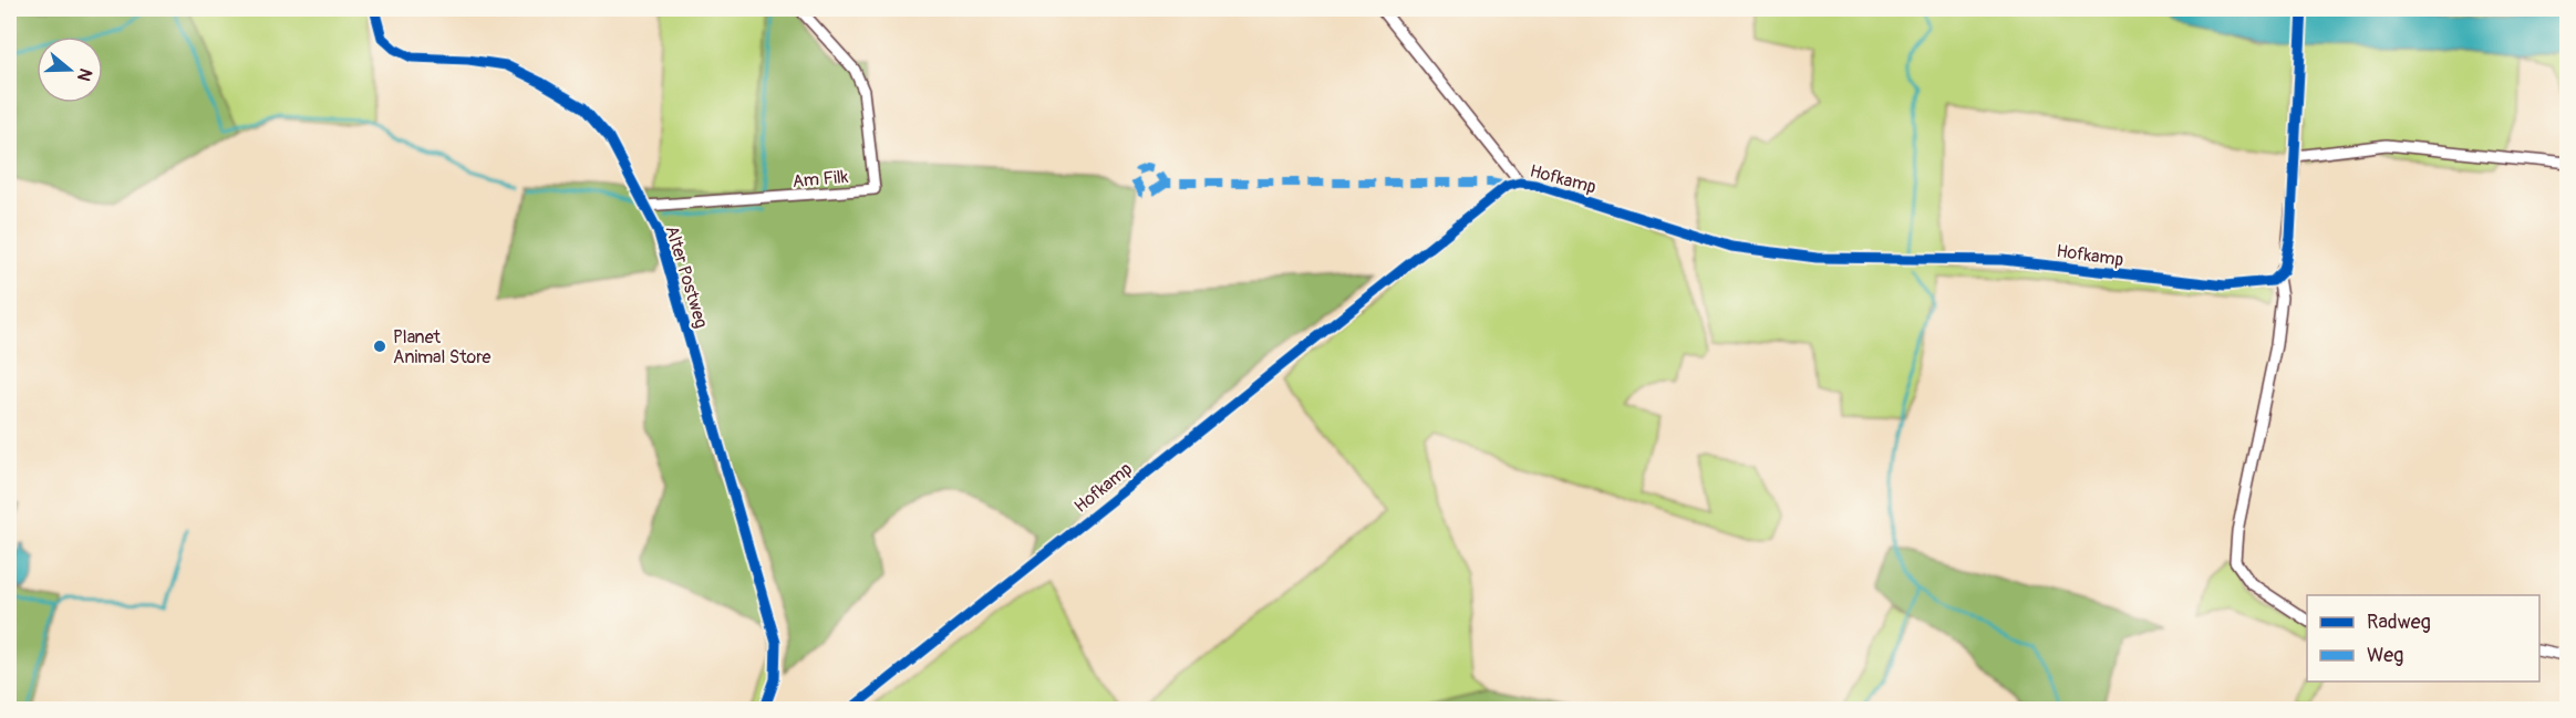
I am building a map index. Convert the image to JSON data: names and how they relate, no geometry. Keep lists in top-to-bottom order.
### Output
{
  "streets": {
    "street": ["Am Filk", "Hofkamp", "Alter Postweg"]
  },
  "crossings": [
    ["Am Filk", "Alter Postweg"]
  ],
  "places": ["Planet Animal Store"],
  "legend": ["Radweg", "Weg"],
  "north": "right"
}
